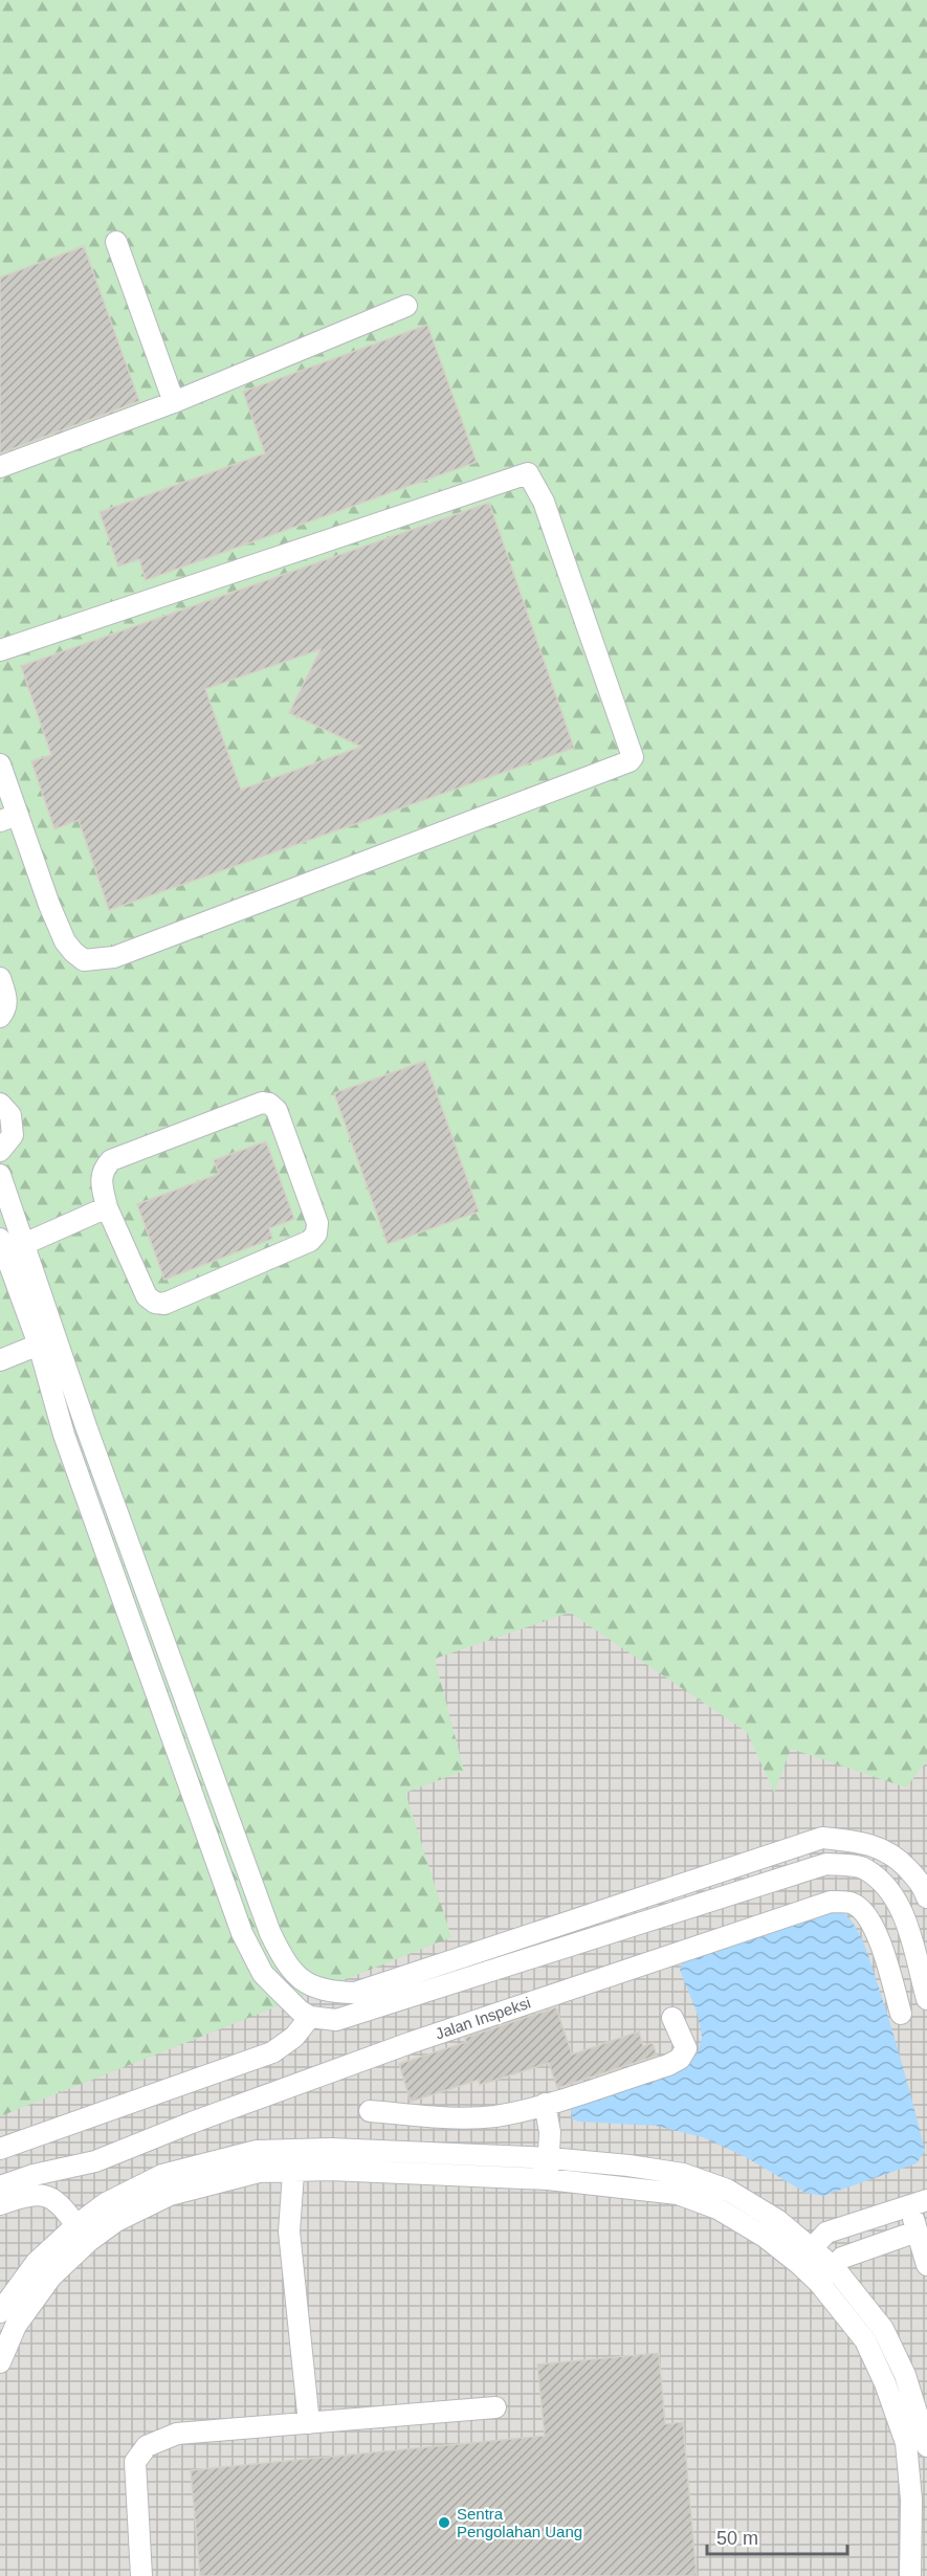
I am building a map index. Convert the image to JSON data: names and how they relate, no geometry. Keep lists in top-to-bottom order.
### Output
{
  "streets": {
    "lane": ["Jalan Inspeksi"]
  },
  "places": ["Sentra Pengolahan Uang"],
  "scale_bar": "50 m"
}
